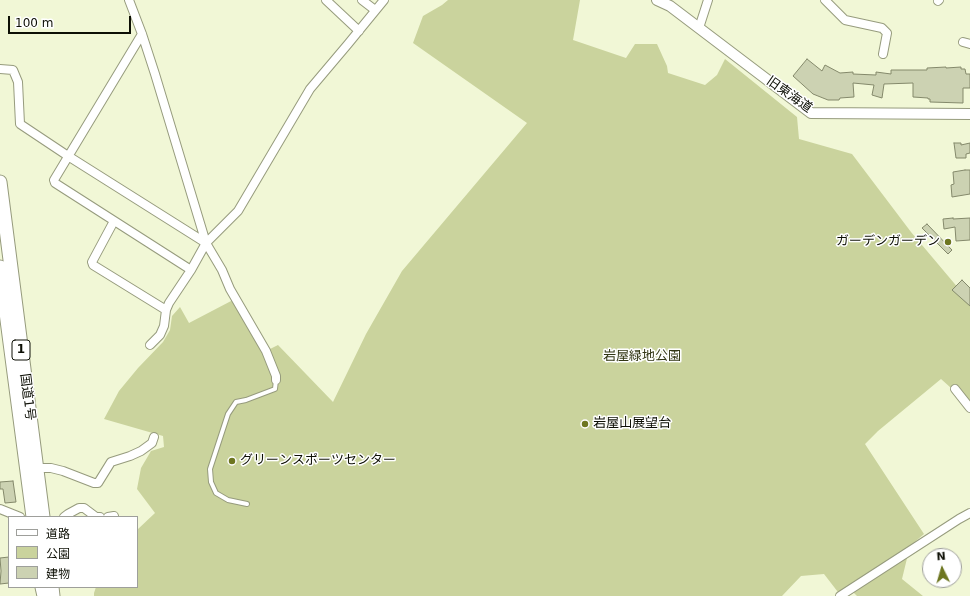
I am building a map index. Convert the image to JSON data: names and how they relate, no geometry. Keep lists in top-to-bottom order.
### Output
{
  "streets": {
    "highway": ["1", "国道1号"],
    "street": ["旧東海道"]
  },
  "parks": ["岩屋緑地公園"],
  "places": ["ガーデンガーデン", "岩屋山展望台", "グリーンスポーツセンター"],
  "legend": ["道路", "公園", "建物"],
  "scale_bar": "100 m",
  "north": "top"
}
